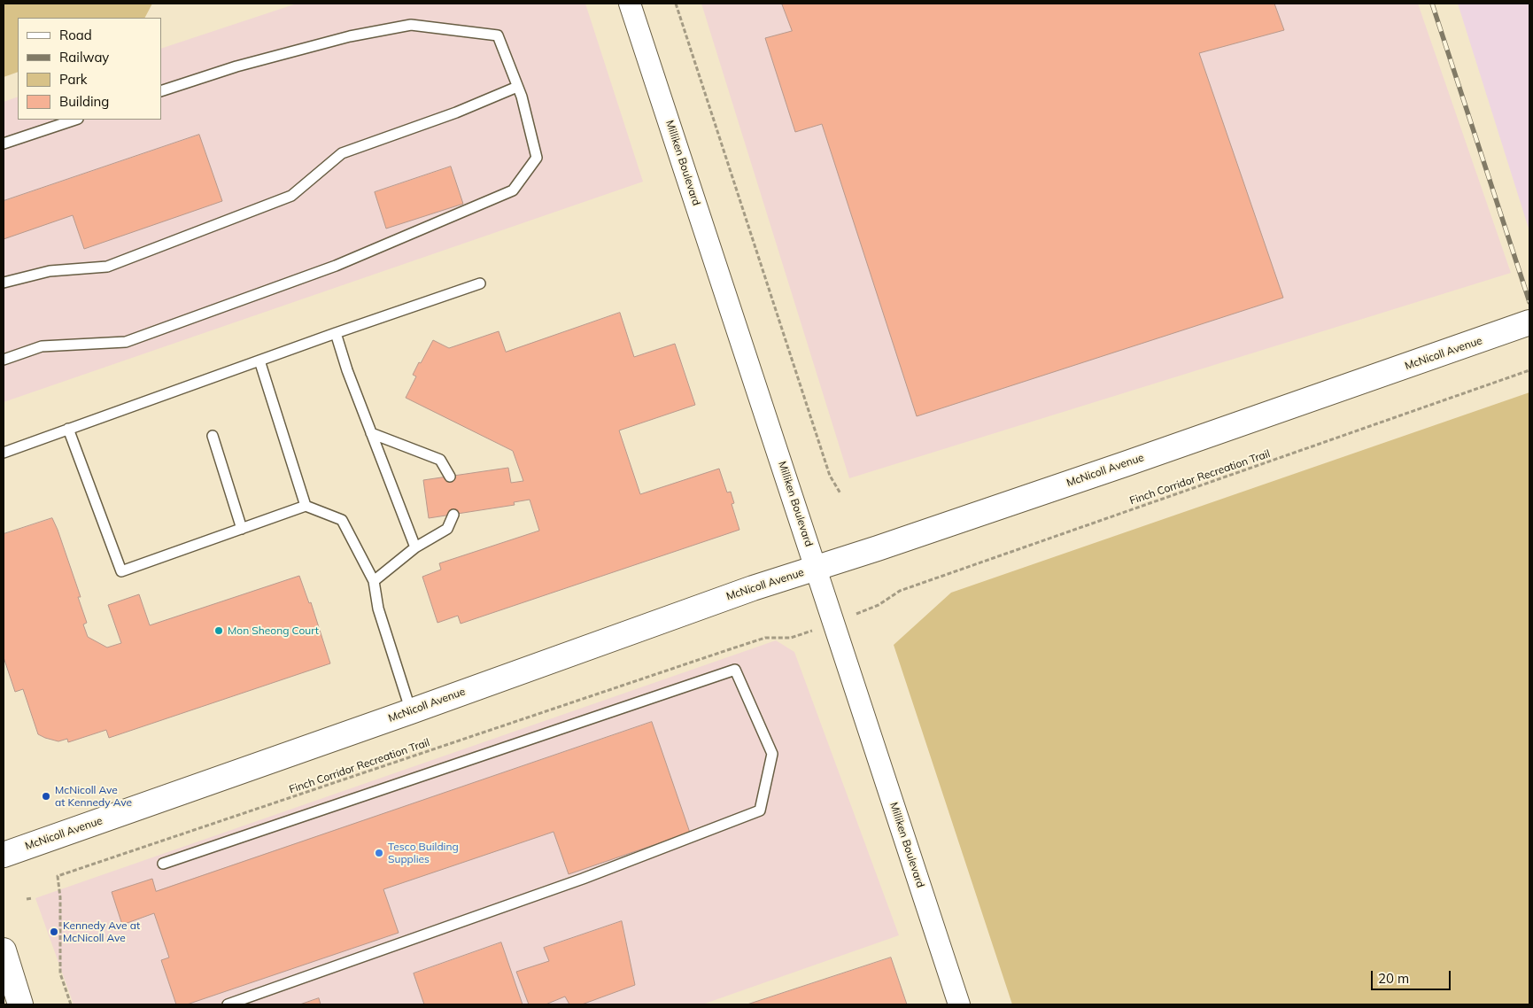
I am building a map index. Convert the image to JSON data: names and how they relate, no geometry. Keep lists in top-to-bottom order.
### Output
{
  "streets": {
    "main road": ["McNicoll Avenue"],
    "street": ["Milliken Boulevard"],
    "path": ["Finch Corridor Recreation Trail"]
  },
  "crossings": [
    ["Milliken Boulevard", "McNicoll Avenue"]
  ],
  "places": [
    "Mon Sheong Court",
    "McNicoll Ave at Kennedy Ave",
    "Tesco Building Supplies",
    "Kennedy Ave at McNicoll Ave"
  ],
  "legend": [
    "Road",
    "Railway",
    "Park",
    "Building"
  ],
  "scale_bar": "20 m"
}
